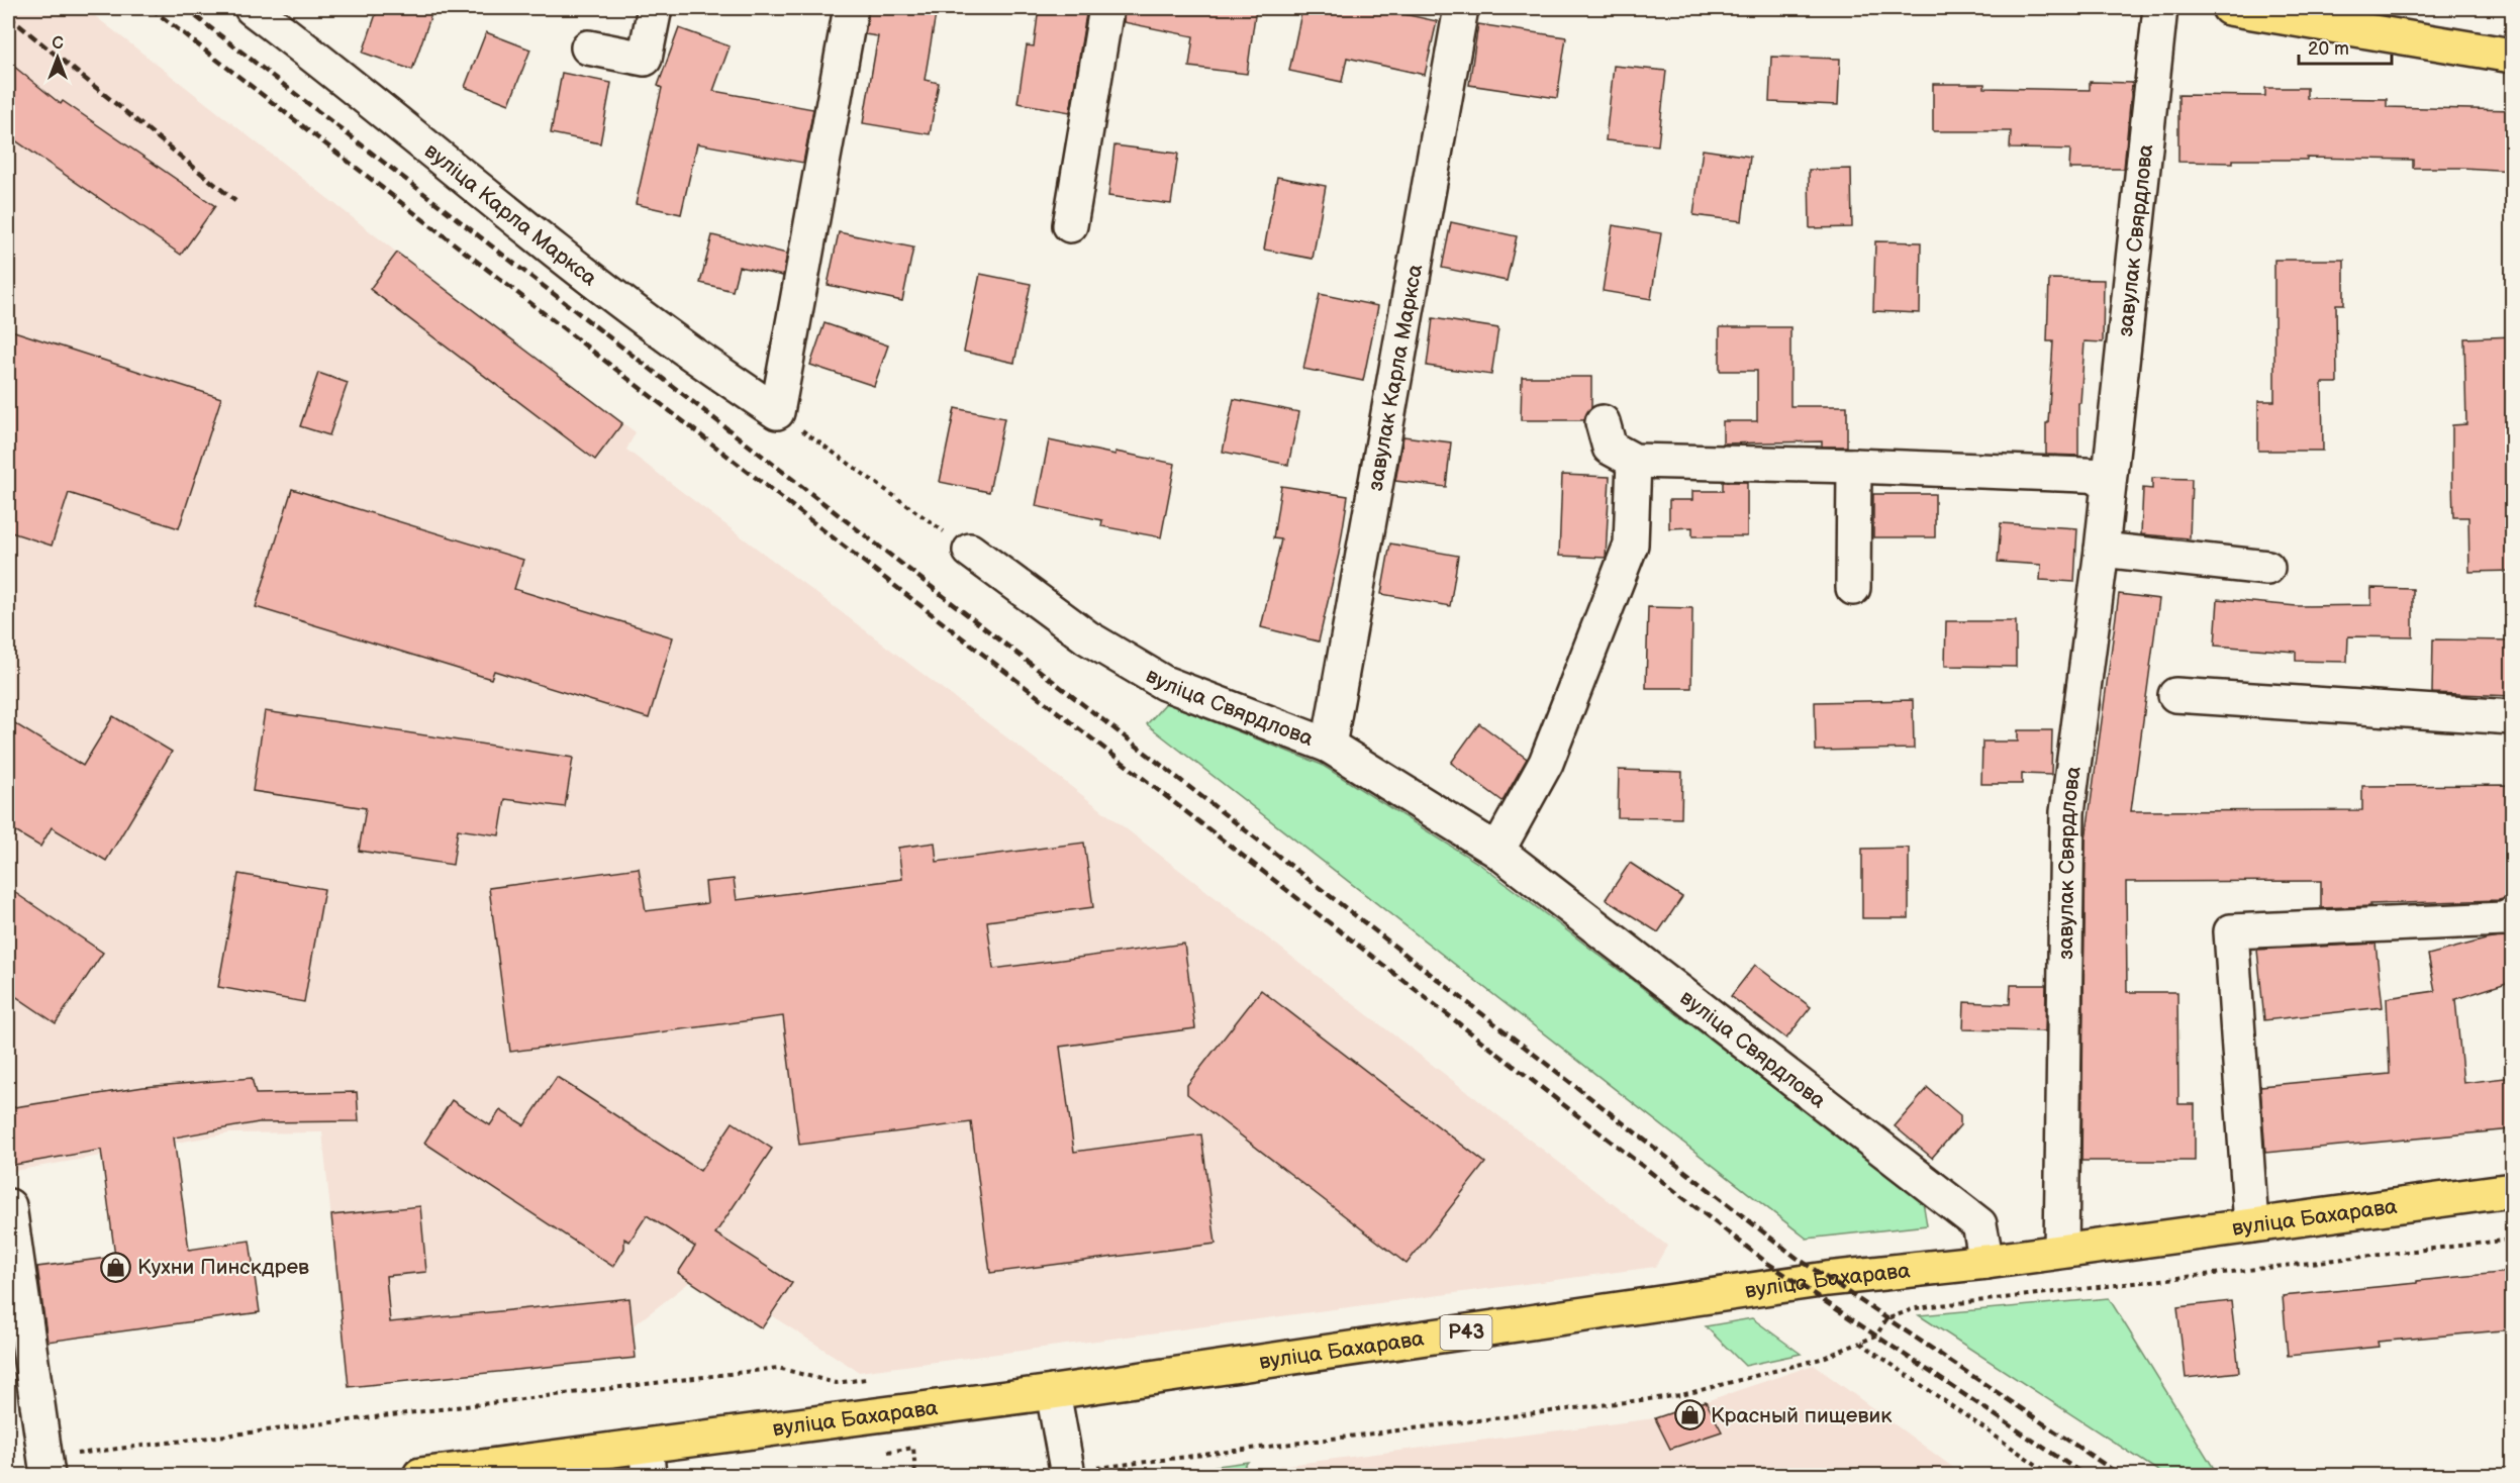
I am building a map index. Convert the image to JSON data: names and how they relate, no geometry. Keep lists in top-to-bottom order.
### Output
{
  "streets": {
    "main road": ["вуліца Бахарава", "Р43"],
    "street": [
      "вуліца Карла Маркса",
      "завулак Свярдлова",
      "завулак Карла Маркса",
      "вуліца Свярдлова"
    ]
  },
  "crossings": [
    ["завулак Свярдлова", "вуліца Бахарава"],
    ["завулак Карла Маркса", "вуліца Свярдлова"],
    ["вуліца Свярдлова", "вуліца Бахарава"]
  ],
  "places": {
    "shop": ["Кухни Пинскдрев", "Красный пищевик"]
  },
  "scale_bar": "20 m",
  "north": "top"
}
